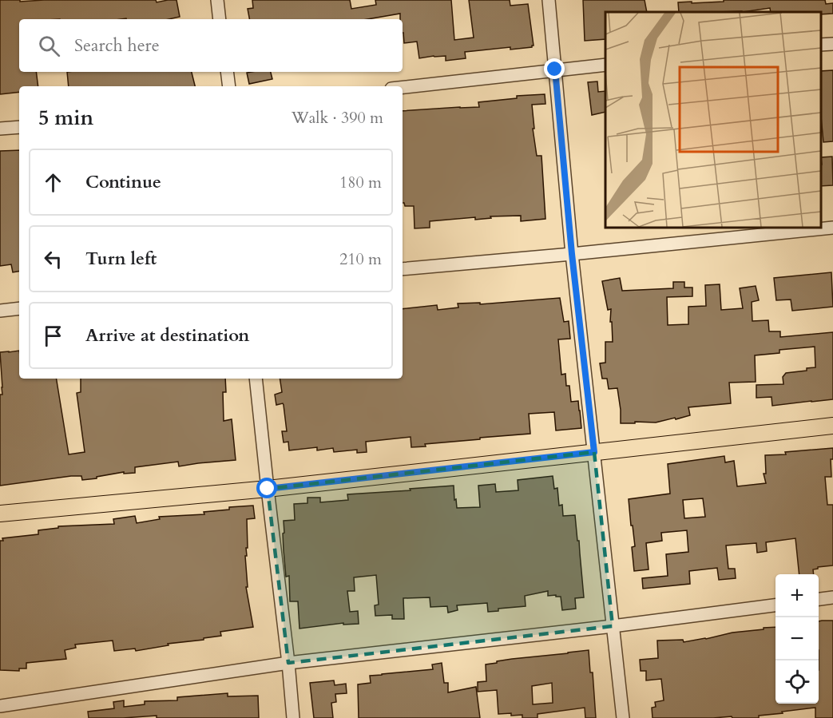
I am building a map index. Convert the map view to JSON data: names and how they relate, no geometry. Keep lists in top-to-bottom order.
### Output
{
  "page": {
    "search": "Search here",
    "heading": ["5 min", "Walk · 390 m"],
    "list": [
      ["Continue", "180 m"],
      ["Turn left", "210 m"],
      "Arrive at destination"
    ],
    "map_buttons": ["+", "−"]
  }
}
